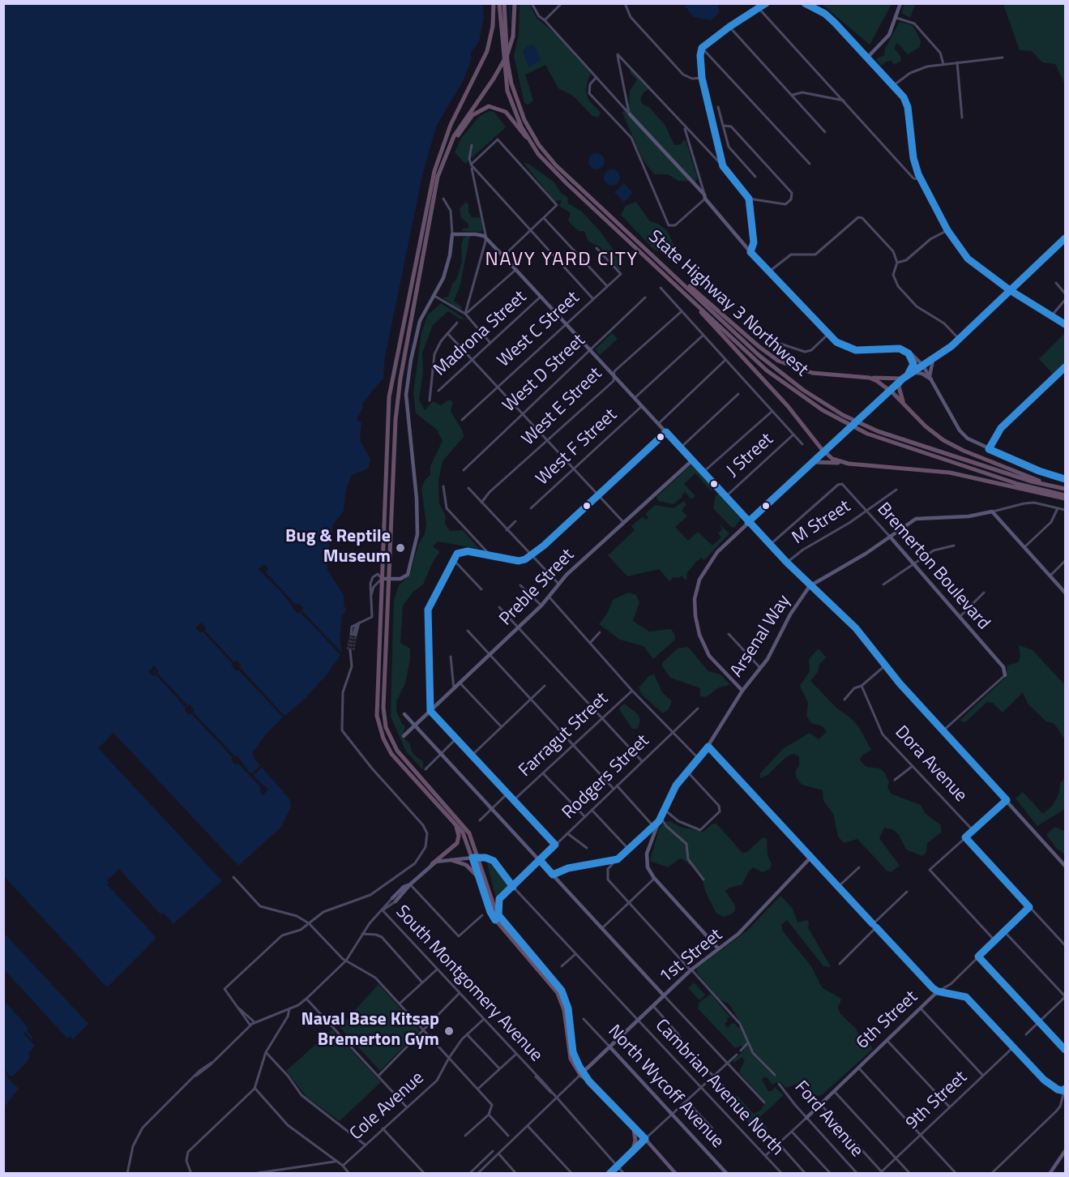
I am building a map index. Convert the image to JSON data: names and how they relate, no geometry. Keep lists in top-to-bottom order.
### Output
{
  "streets": {
    "highway": ["State Highway 3 Northwest"],
    "street": [
      "West C Street",
      "Madrona Street",
      "West D Street",
      "West E Street",
      "West F Street",
      "J Street",
      "M Street",
      "Bremerton Boulevard",
      "Preble Street",
      "Arsenal Way",
      "Farragut Street",
      "Dora Avenue",
      "Rodgers Street",
      "1st Street",
      "South Montgomery Avenue",
      "6th Street",
      "North Wycoff Avenue",
      "Cambrian Avenue North",
      "9th Street",
      "Cole Avenue",
      "Ford Avenue"
    ]
  },
  "crossings": [
    ["M Street", "Bremerton Boulevard"],
    ["Bremerton Boulevard", "Arsenal Way"],
    ["Rodgers Street", "Cambrian Avenue North"],
    ["1st Street", "South Montgomery Avenue"],
    ["1st Street", "North Wycoff Avenue"],
    ["1st Street", "Cambrian Avenue North"],
    ["South Montgomery Avenue", "Cole Avenue"],
    ["6th Street", "Cambrian Avenue North"],
    ["6th Street", "Ford Avenue"]
  ],
  "districts": ["NAVY YARD CITY"],
  "places": ["Bug & Reptile Museum", "Naval Base Kitsap Bremerton Gym"]
}
